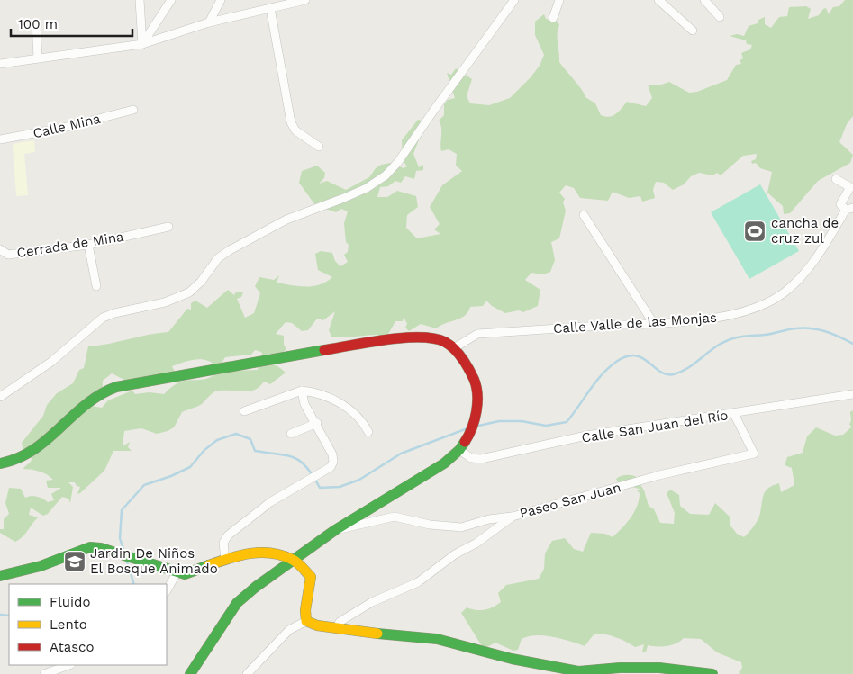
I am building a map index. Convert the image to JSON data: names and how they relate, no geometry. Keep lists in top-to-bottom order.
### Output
{
  "streets": {
    "street": [
      "Calle Mina",
      "Cerrada de Mina",
      "Calle Valle de las Monjas",
      "Calle San Juan del Río",
      "Paseo San Juan"
    ]
  },
  "crossings": [
    ["Calle San Juan del Río", "Paseo San Juan"]
  ],
  "places": {
    "sports": ["cancha de cruz zul"],
    "school or university": ["Jardin De Niños El Bosque Animado"]
  },
  "legend": ["Fluido", "Lento", "Atasco"],
  "scale_bar": "100 m"
}
